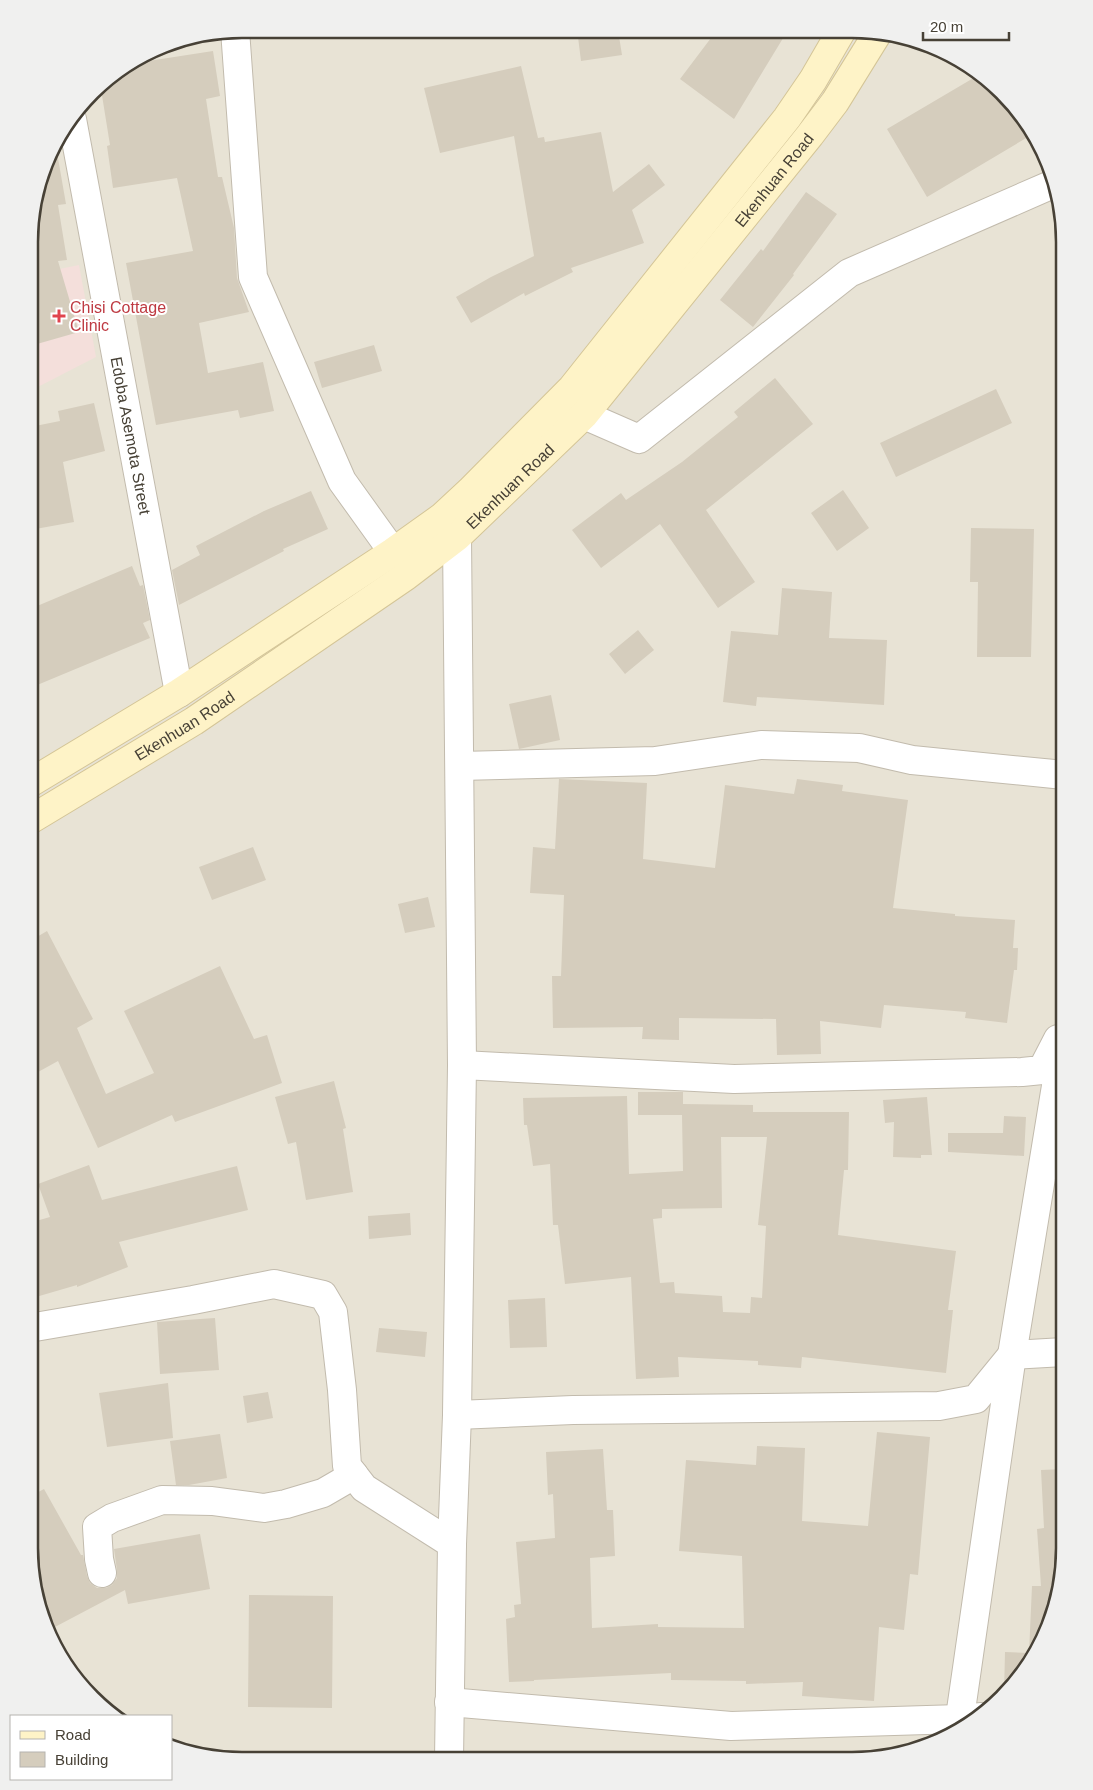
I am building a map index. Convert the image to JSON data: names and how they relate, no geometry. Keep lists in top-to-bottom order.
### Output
{
  "streets": {
    "main road": ["Ekenhuan Road"],
    "street": ["Edoba Asemota Street"]
  },
  "crossings": [
    ["Ekenhuan Road", "Edoba Asemota Street"]
  ],
  "places": {
    "health": ["Chisi Cottage Clinic"]
  },
  "legend": ["Road", "Building"],
  "scale_bar": "20 m"
}
